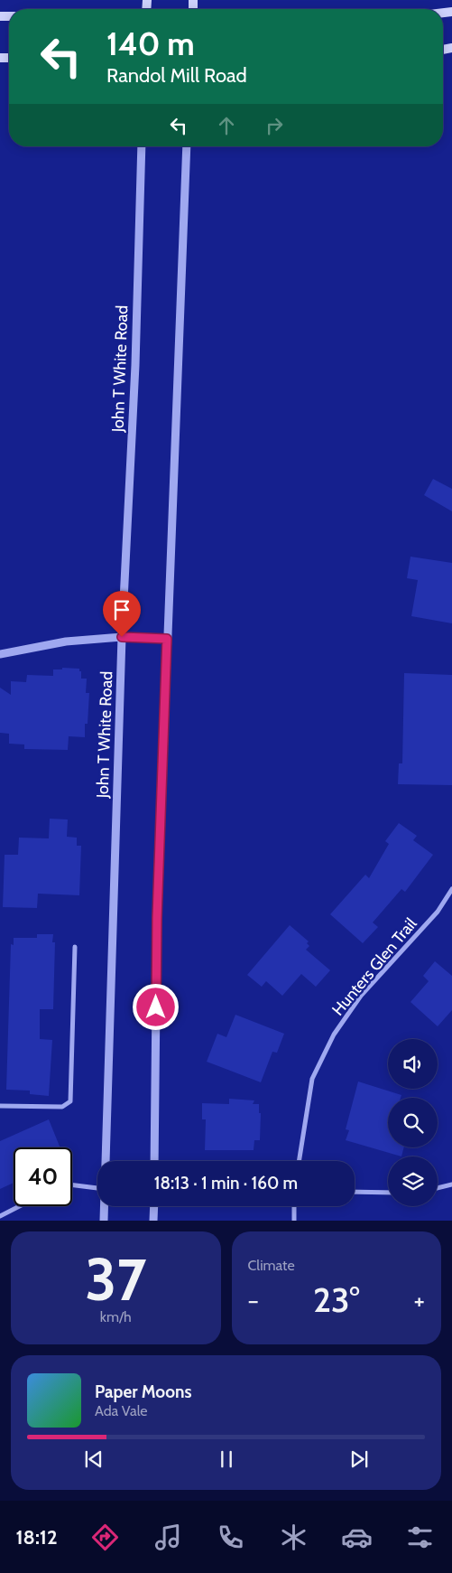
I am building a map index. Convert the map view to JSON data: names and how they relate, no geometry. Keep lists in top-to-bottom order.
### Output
{
  "streets": {
    "street": ["John T White Road", "Hunters Glen Trail"]
  },
  "page": {
    "turn": ["140 m", "Randol Mill Road"],
    "limit": "40",
    "trip": "18:13 · 1 min · 160 m",
    "tile": [
      ["37", "km/h"],
      "Climate"
    ],
    "heat": ["−", "23°", "+"],
    "song": ["Paper Moons", "Ada Vale"],
    "tabs": "18:12"
  }
}
